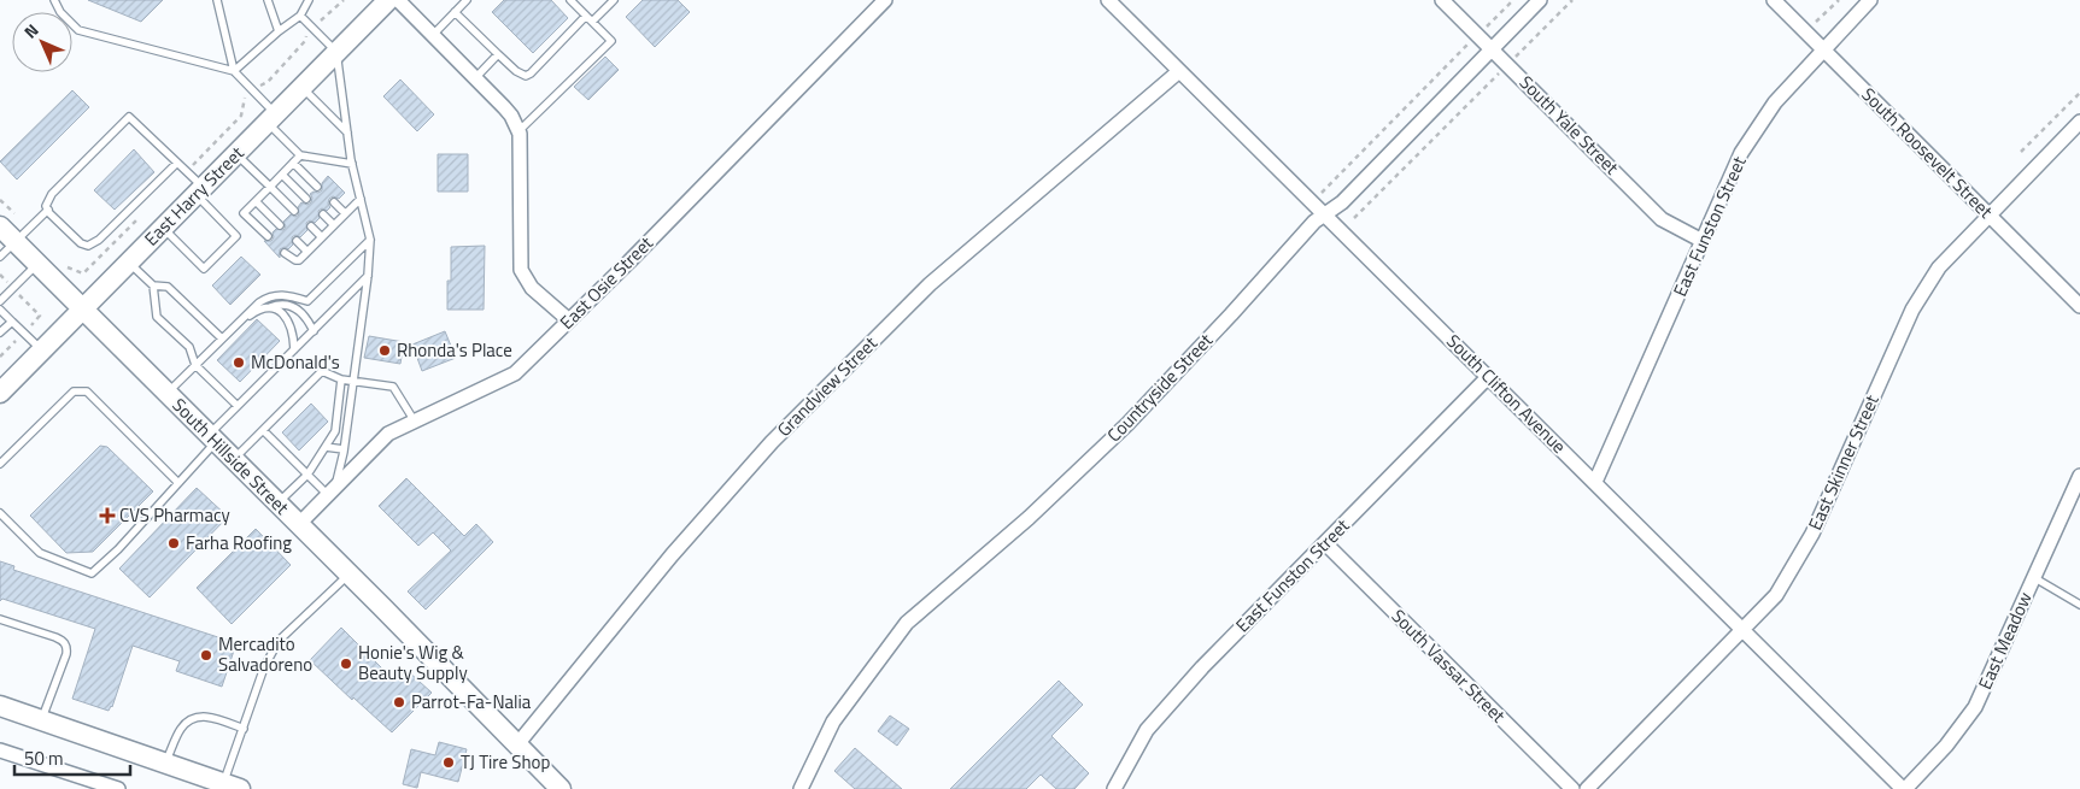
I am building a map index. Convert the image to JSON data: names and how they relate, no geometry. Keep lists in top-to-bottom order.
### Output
{
  "streets": {
    "main road": ["East Harry Street", "South Hillside Street"],
    "street": [
      "South Yale Street",
      "South Roosevelt Street",
      "East Funston Street",
      "East Osie Street",
      "Grandview Street",
      "Countryside Street",
      "South Clifton Avenue",
      "East Skinner Street",
      "East Meadow",
      "South Vassar Street"
    ]
  },
  "crossings": [
    ["South Yale Street", "East Funston Street"],
    ["South Yale Street", "Countryside Street"],
    ["South Roosevelt Street", "East Funston Street"],
    ["South Roosevelt Street", "East Skinner Street"],
    ["East Harry Street", "South Hillside Street"],
    ["East Funston Street", "South Clifton Avenue"],
    ["East Funston Street", "South Vassar Street"],
    ["East Osie Street", "South Hillside Street"],
    ["Grandview Street", "South Clifton Avenue"],
    ["Grandview Street", "South Hillside Street"],
    ["Countryside Street", "South Clifton Avenue"],
    ["South Clifton Avenue", "East Skinner Street"],
    ["South Clifton Avenue", "East Meadow"]
  ],
  "places": {
    "other": [
      "Rhonda's Place",
      "McDonald's",
      "Farha Roofing",
      "Mercadito Salvadoreno",
      "Honie's Wig & Beauty Supply",
      "Parrot-Fa-Nalia",
      "TJ Tire Shop"
    ],
    "health": ["CVS Pharmacy"]
  },
  "scale_bar": "50 m",
  "north": "top left"
}
